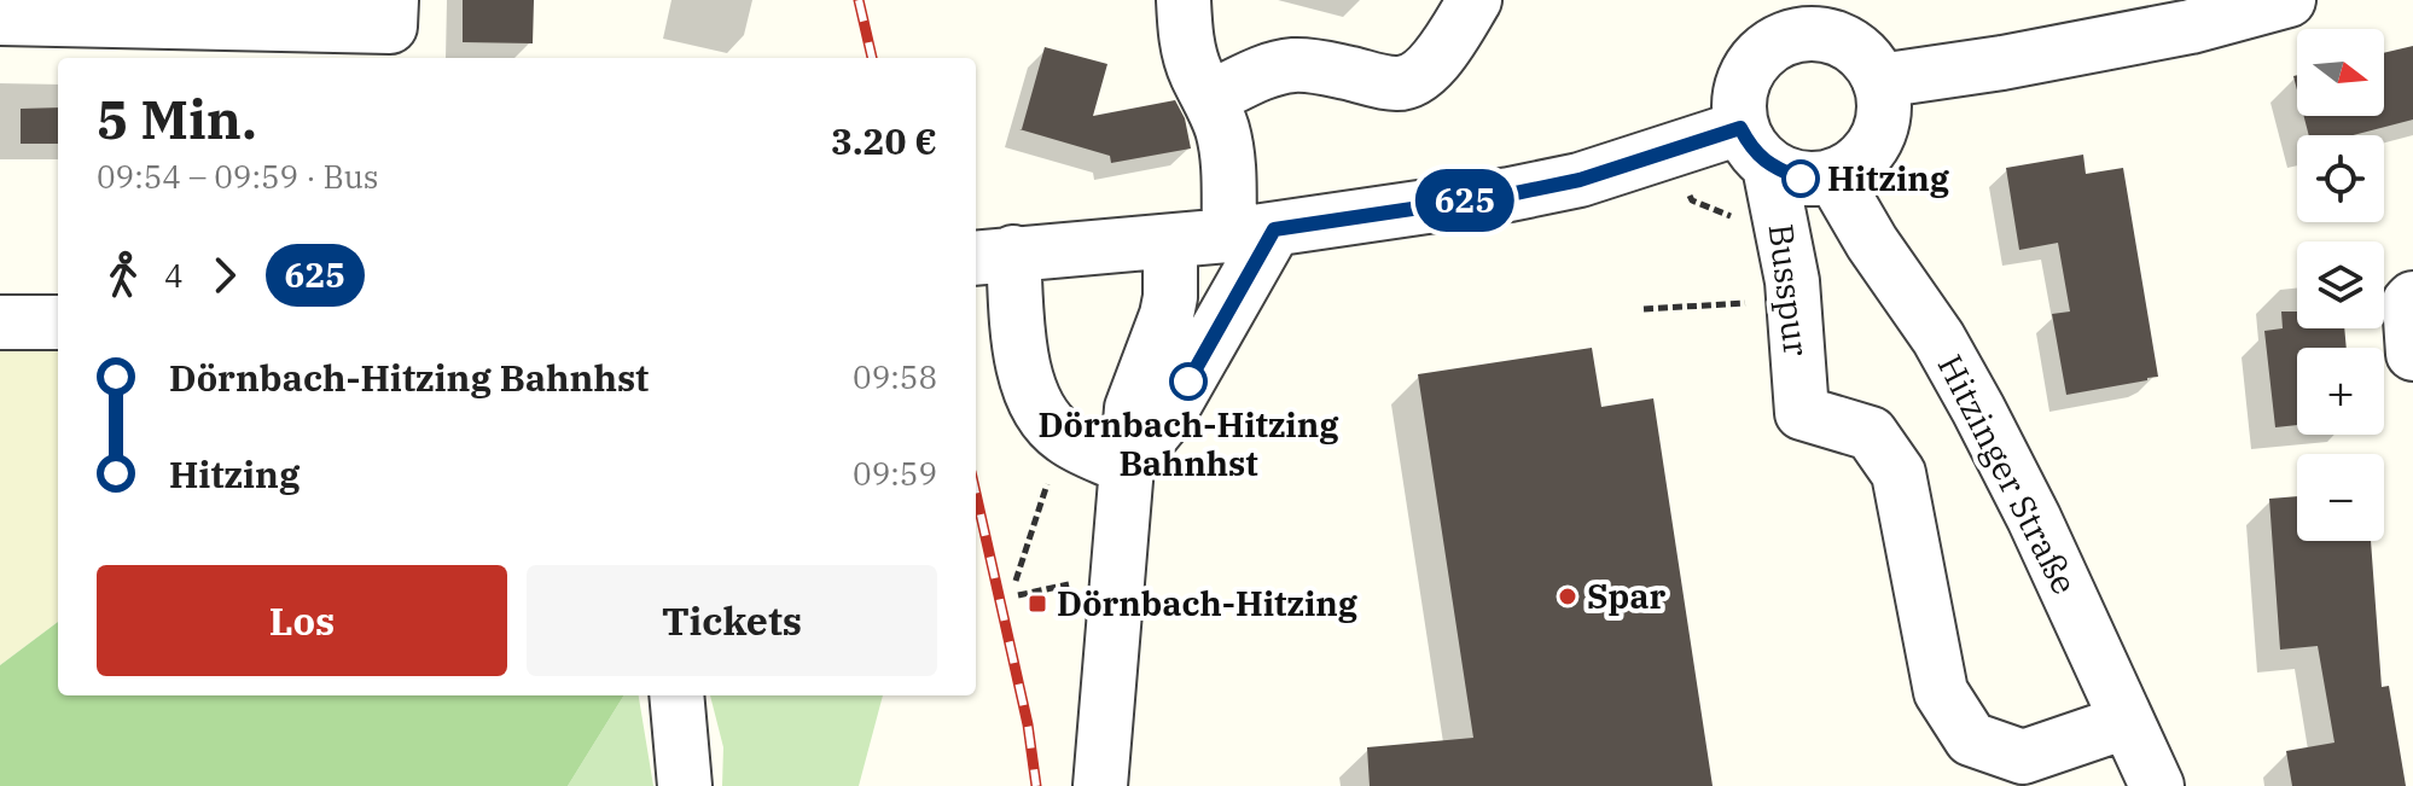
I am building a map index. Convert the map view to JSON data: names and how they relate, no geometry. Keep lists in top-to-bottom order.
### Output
{
  "streets": {
    "street": ["Busspur", "Hitzinger Straße"]
  },
  "crossings": [
    ["Busspur", "Hitzinger Straße"]
  ],
  "places": {
    "other": ["Hitzing", "Dörnbach-Hitzing Bahnhst", "Spar"],
    "transit": ["Dörnbach-Hitzing"]
  },
  "lines": ["bus line 625"],
  "north": "right",
  "page": {
    "on_map": "625",
    "map_buttons": ["+", "−"],
    "heading": ["5 Min.", "09:54 – 09:59 · Bus", "3.20 €"],
    "legs": ["4", "625"],
    "list": [
      {
        "name": "Dörnbach-Hitzing Bahnhst",
        "value": "09:58"
      },
      {
        "name": "Hitzing",
        "value": "09:59"
      }
    ],
    "buttons": ["Los", "Tickets"]
  }
}
